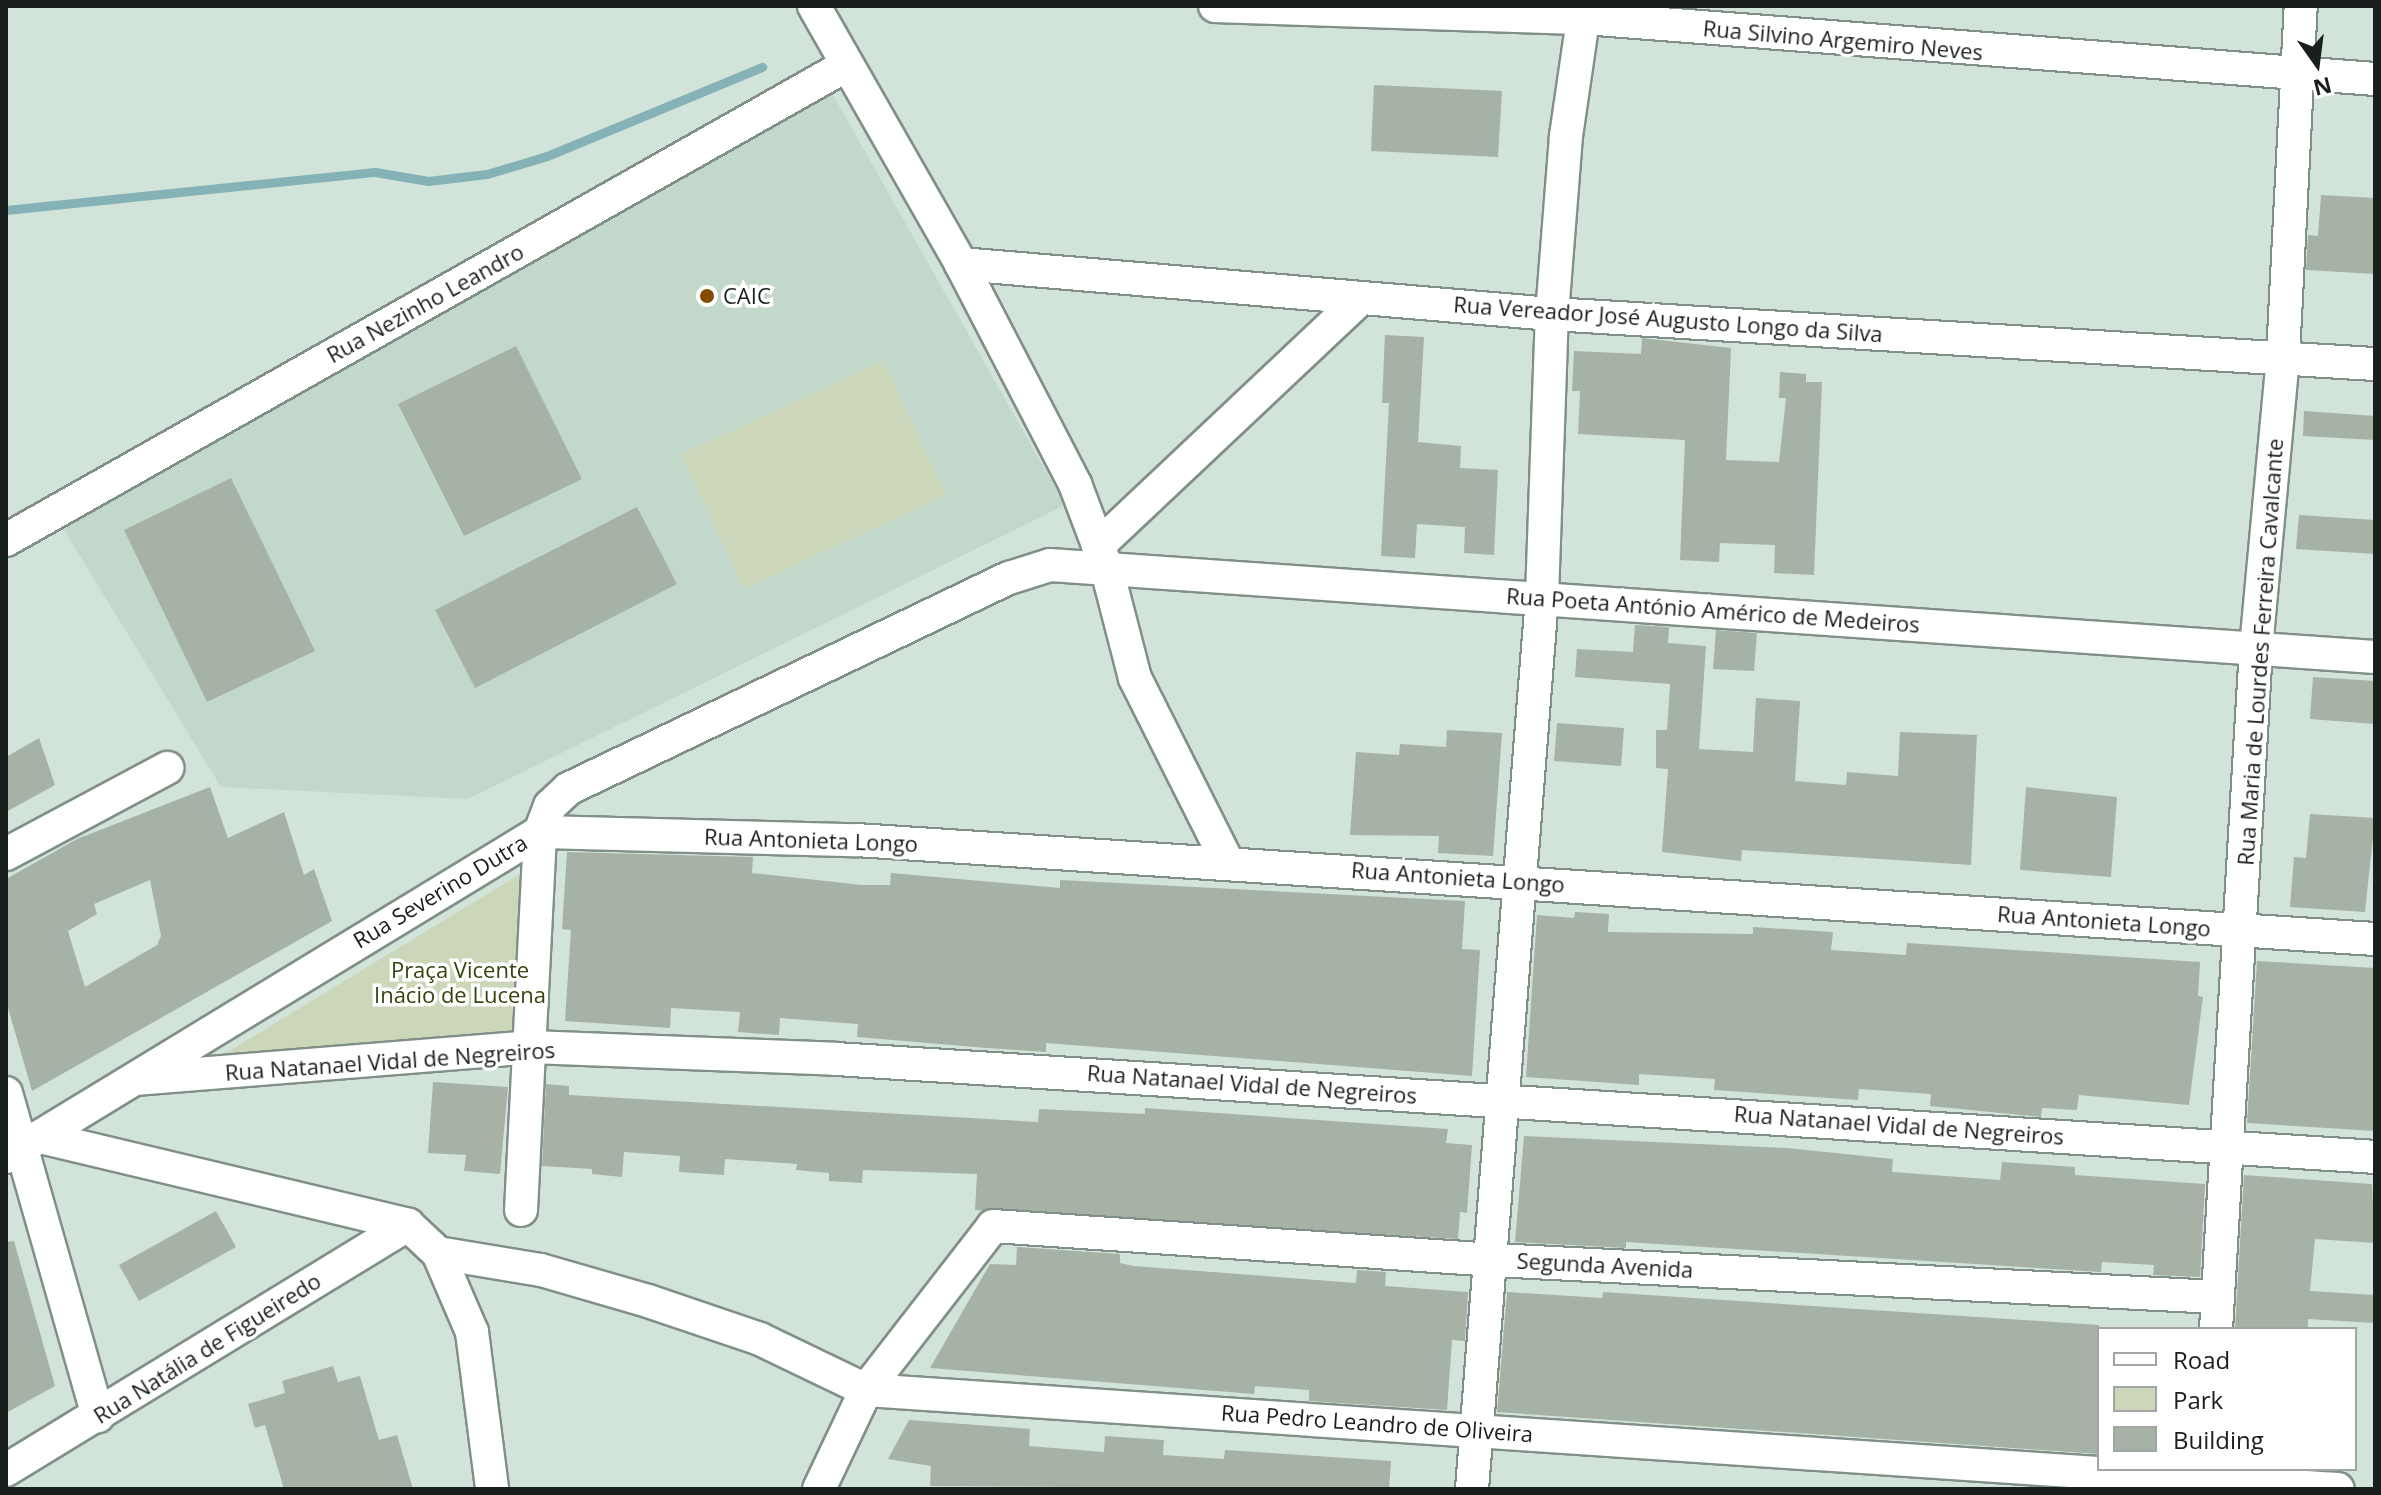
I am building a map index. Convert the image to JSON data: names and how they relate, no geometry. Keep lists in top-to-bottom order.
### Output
{
  "streets": {
    "street": [
      "Rua Silvino Argemiro Neves",
      "Rua Nezinho Leandro",
      "Rua Vereador José Augusto Longo da Silva",
      "Rua Poeta António Américo de Medeiros",
      "Rua Maria de Lourdes Ferreira Cavalcante",
      "Rua Antonieta Longo",
      "Rua Severino Dutra",
      "Rua Natanael Vidal de Negreiros",
      "Segunda Avenida",
      "Rua Natália de Figueiredo",
      "Rua Pedro Leandro de Oliveira"
    ]
  },
  "crossings": [
    ["Rua Silvino Argemiro Neves", "Rua Maria de Lourdes Ferreira Cavalcante"],
    ["Rua Vereador José Augusto Longo da Silva", "Rua Maria de Lourdes Ferreira Cavalcante"],
    ["Rua Poeta António Américo de Medeiros", "Rua Maria de Lourdes Ferreira Cavalcante"],
    ["Rua Poeta António Américo de Medeiros", "Rua Severino Dutra"],
    ["Rua Maria de Lourdes Ferreira Cavalcante", "Rua Antonieta Longo"],
    ["Rua Maria de Lourdes Ferreira Cavalcante", "Rua Natanael Vidal de Negreiros"],
    ["Rua Maria de Lourdes Ferreira Cavalcante", "Segunda Avenida"],
    ["Rua Antonieta Longo", "Rua Severino Dutra"],
    ["Rua Severino Dutra", "Rua Natanael Vidal de Negreiros"],
    ["Segunda Avenida", "Rua Pedro Leandro de Oliveira"]
  ],
  "parks": ["Praça Vicente Inácio de Lucena"],
  "places": ["CAIC"],
  "legend": ["Road", "Park", "Building"],
  "north": "bottom"
}
